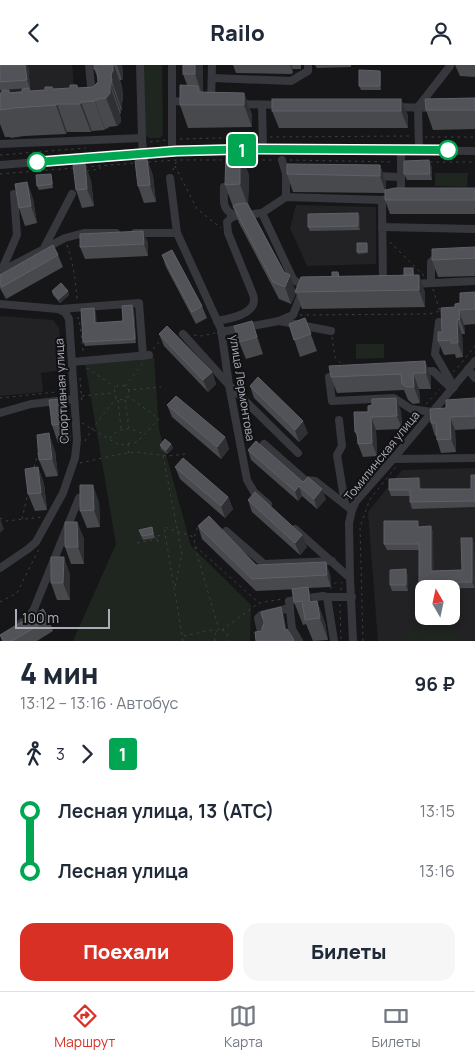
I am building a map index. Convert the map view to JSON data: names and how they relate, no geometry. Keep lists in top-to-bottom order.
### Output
{
  "streets": {
    "street": ["улица Лермонтова", "Спортивная улица", "Томилинская улица"]
  },
  "lines": ["bus line 1"],
  "scale_bar": "100 m",
  "north": "top",
  "page": {
    "header": "Railo",
    "on_map": "1",
    "scale": "100 m",
    "heading": ["4 мин", "13:12 – 13:16 · Автобус", "96 ₽"],
    "legs": ["3", "1"],
    "list": [
      {
        "name": "Лесная улица, 13 (АТС)",
        "value": "13:15"
      },
      {
        "name": "Лесная улица",
        "value": "13:16"
      }
    ],
    "buttons": ["Поехали", "Билеты"],
    "tabs": ["Маршрут", "Карта", "Билеты"]
  }
}
